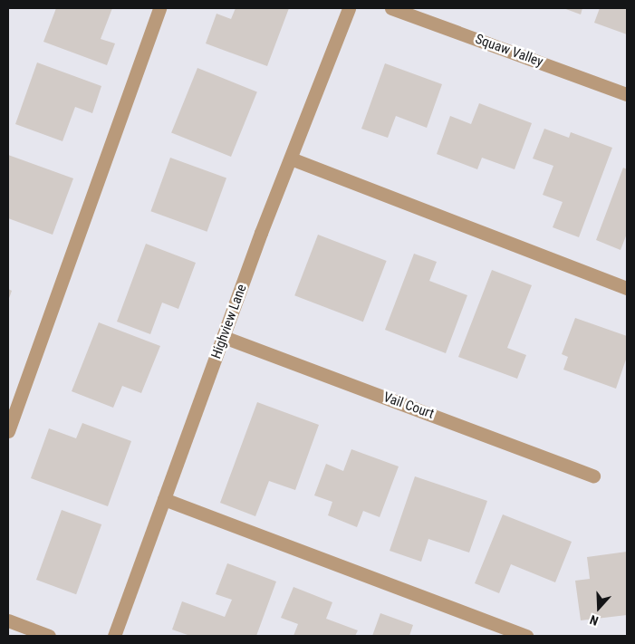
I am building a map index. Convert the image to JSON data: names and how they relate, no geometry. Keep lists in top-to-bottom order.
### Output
{
  "streets": {
    "street": ["Squaw Valley", "Highview Lane", "Vail Court"]
  },
  "crossings": [
    ["Highview Lane", "Vail Court"]
  ],
  "north": "bottom"
}
